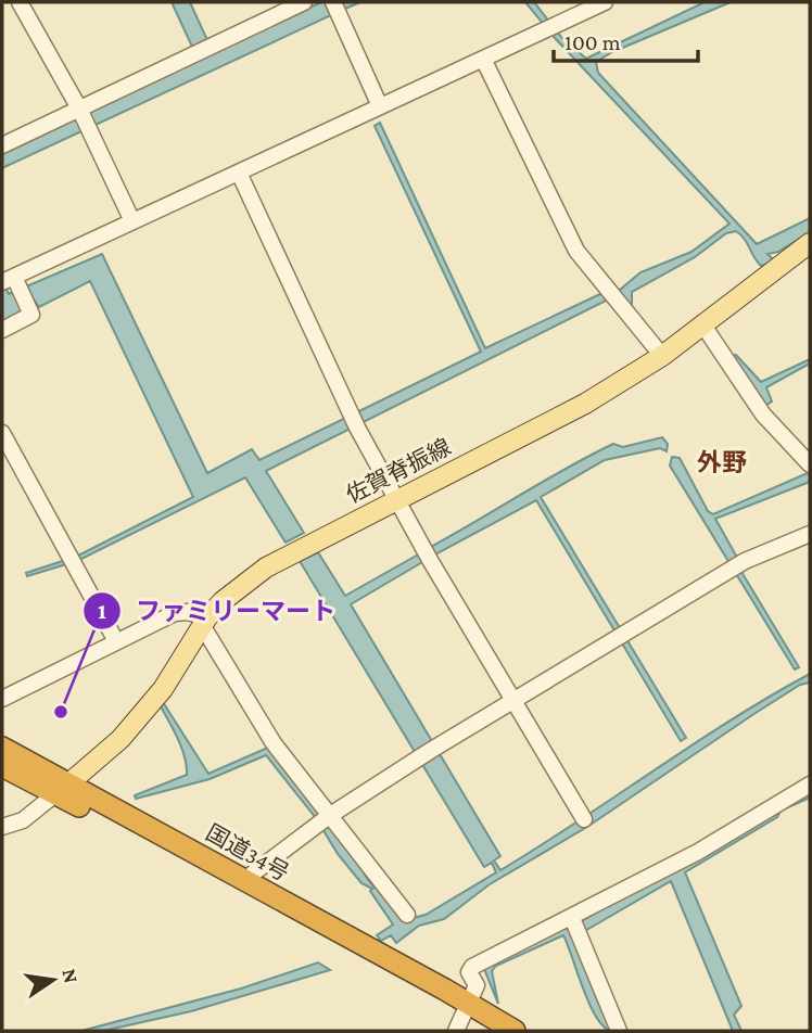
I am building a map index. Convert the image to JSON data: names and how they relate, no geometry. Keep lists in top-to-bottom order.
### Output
{
  "streets": {
    "highway": ["国道34号"],
    "main road": ["佐賀脊振線"]
  },
  "crossings": [
    ["佐賀脊振線", "国道34号"]
  ],
  "districts": ["外野"],
  "places": ["ファミリーマート"],
  "scale_bar": "100 m",
  "north": "right"
}
